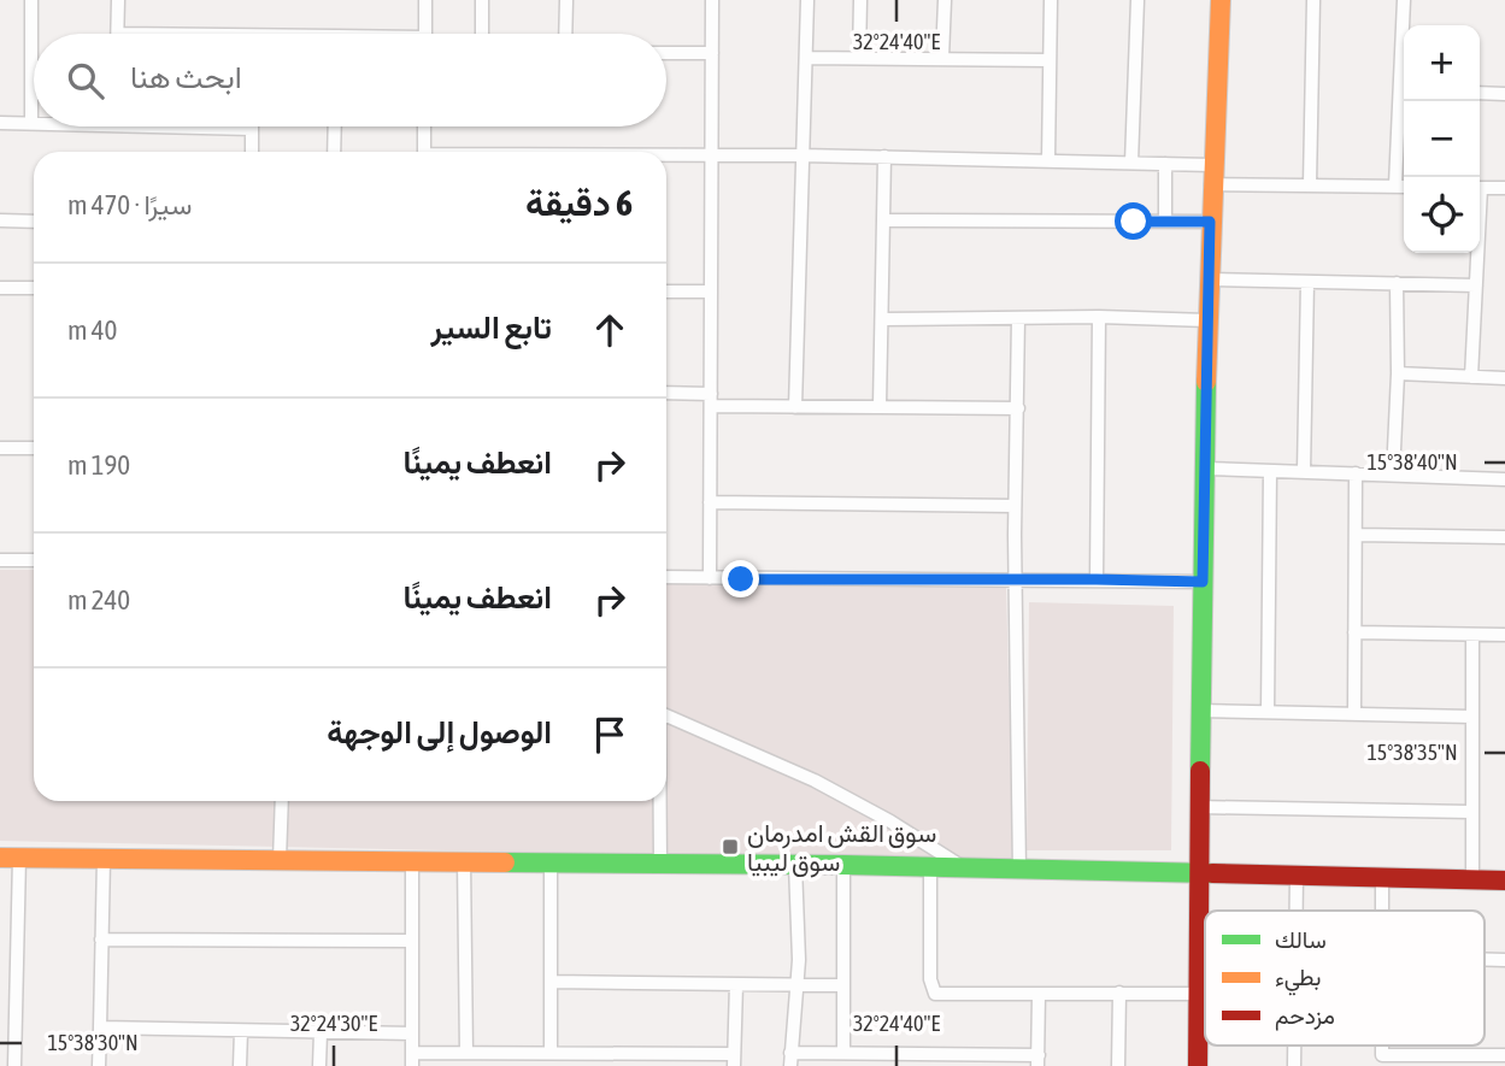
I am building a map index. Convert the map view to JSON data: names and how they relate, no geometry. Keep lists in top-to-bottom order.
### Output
{
  "places": {
    "transit": ["سوق القش امدرمان سوق ليبيا"]
  },
  "legend": ["سالك", "بطيء", "مزدحم"],
  "page": {
    "map_buttons": ["+", "−"],
    "search": "ابحث هنا",
    "heading": ["6 دقيقة", "سيرًا · 470 m"],
    "list": [
      ["تابع السير", "40 m"],
      ["انعطف يمينًا", "190 m"],
      ["انعطف يمينًا", "240 m"],
      "الوصول إلى الوجهة"
    ]
  },
  "coordinates": [
    "32°24'40\"E",
    "15°38'40\"N",
    "15°38'35\"N",
    "32°24'30\"E",
    "15°38'30\"N"
  ]
}
